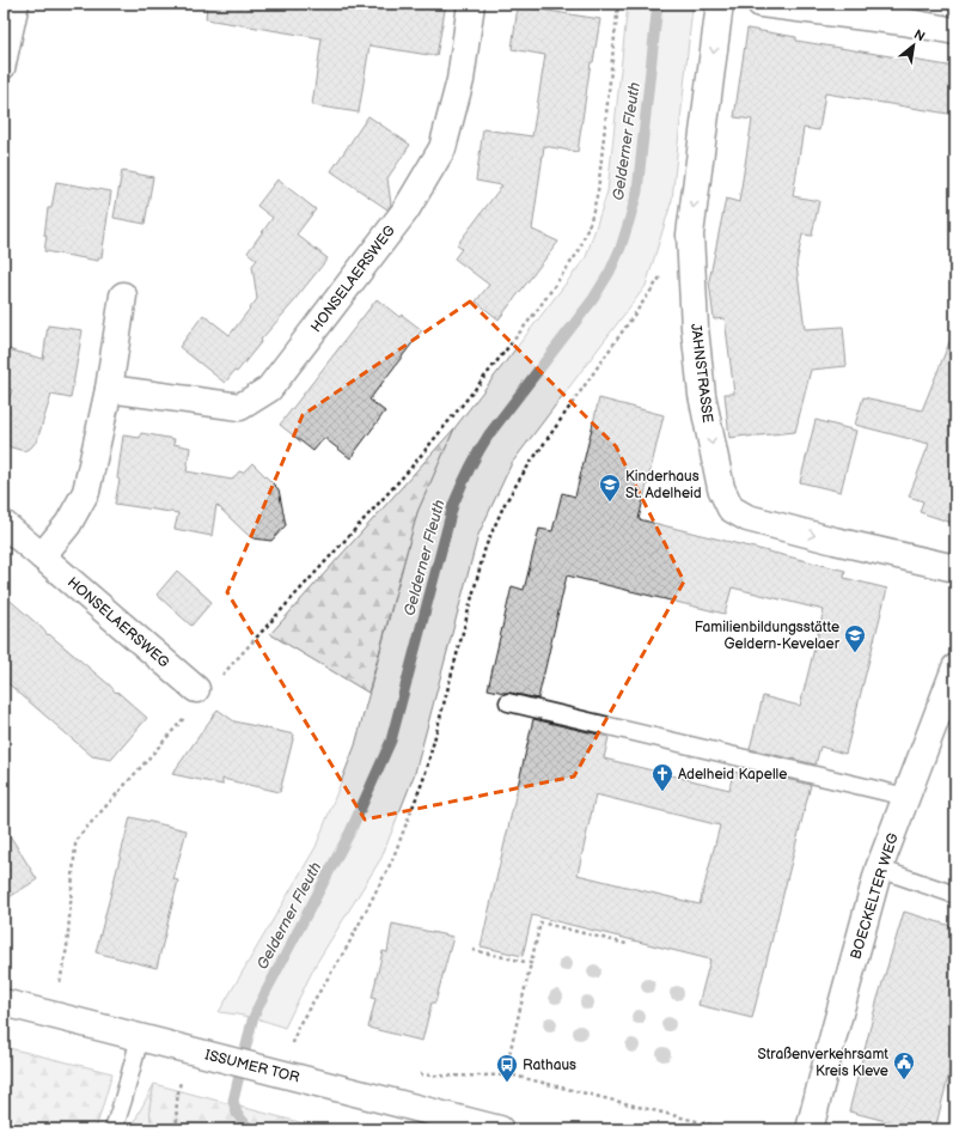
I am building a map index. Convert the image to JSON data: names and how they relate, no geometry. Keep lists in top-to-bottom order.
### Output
{
  "streets": {
    "street": [
      "HONSELAERSWEG",
      "JAHNSTRASSE",
      "BOECKELTER WEG",
      "ISSUMER TOR"
    ]
  },
  "one_way": ["JAHNSTRASSE"],
  "water": ["Gelderner Fleuth"],
  "places": {
    "school or university": ["Kinderhaus St. Adelheid", "Familienbildungsstätte Geldern-Kevelaer"],
    "church": ["Adelheid Kapelle"],
    "public building": ["Straßenverkehrsamt Kreis Kleve"],
    "bus stop": ["Rathaus"]
  },
  "north": "top right"
}
